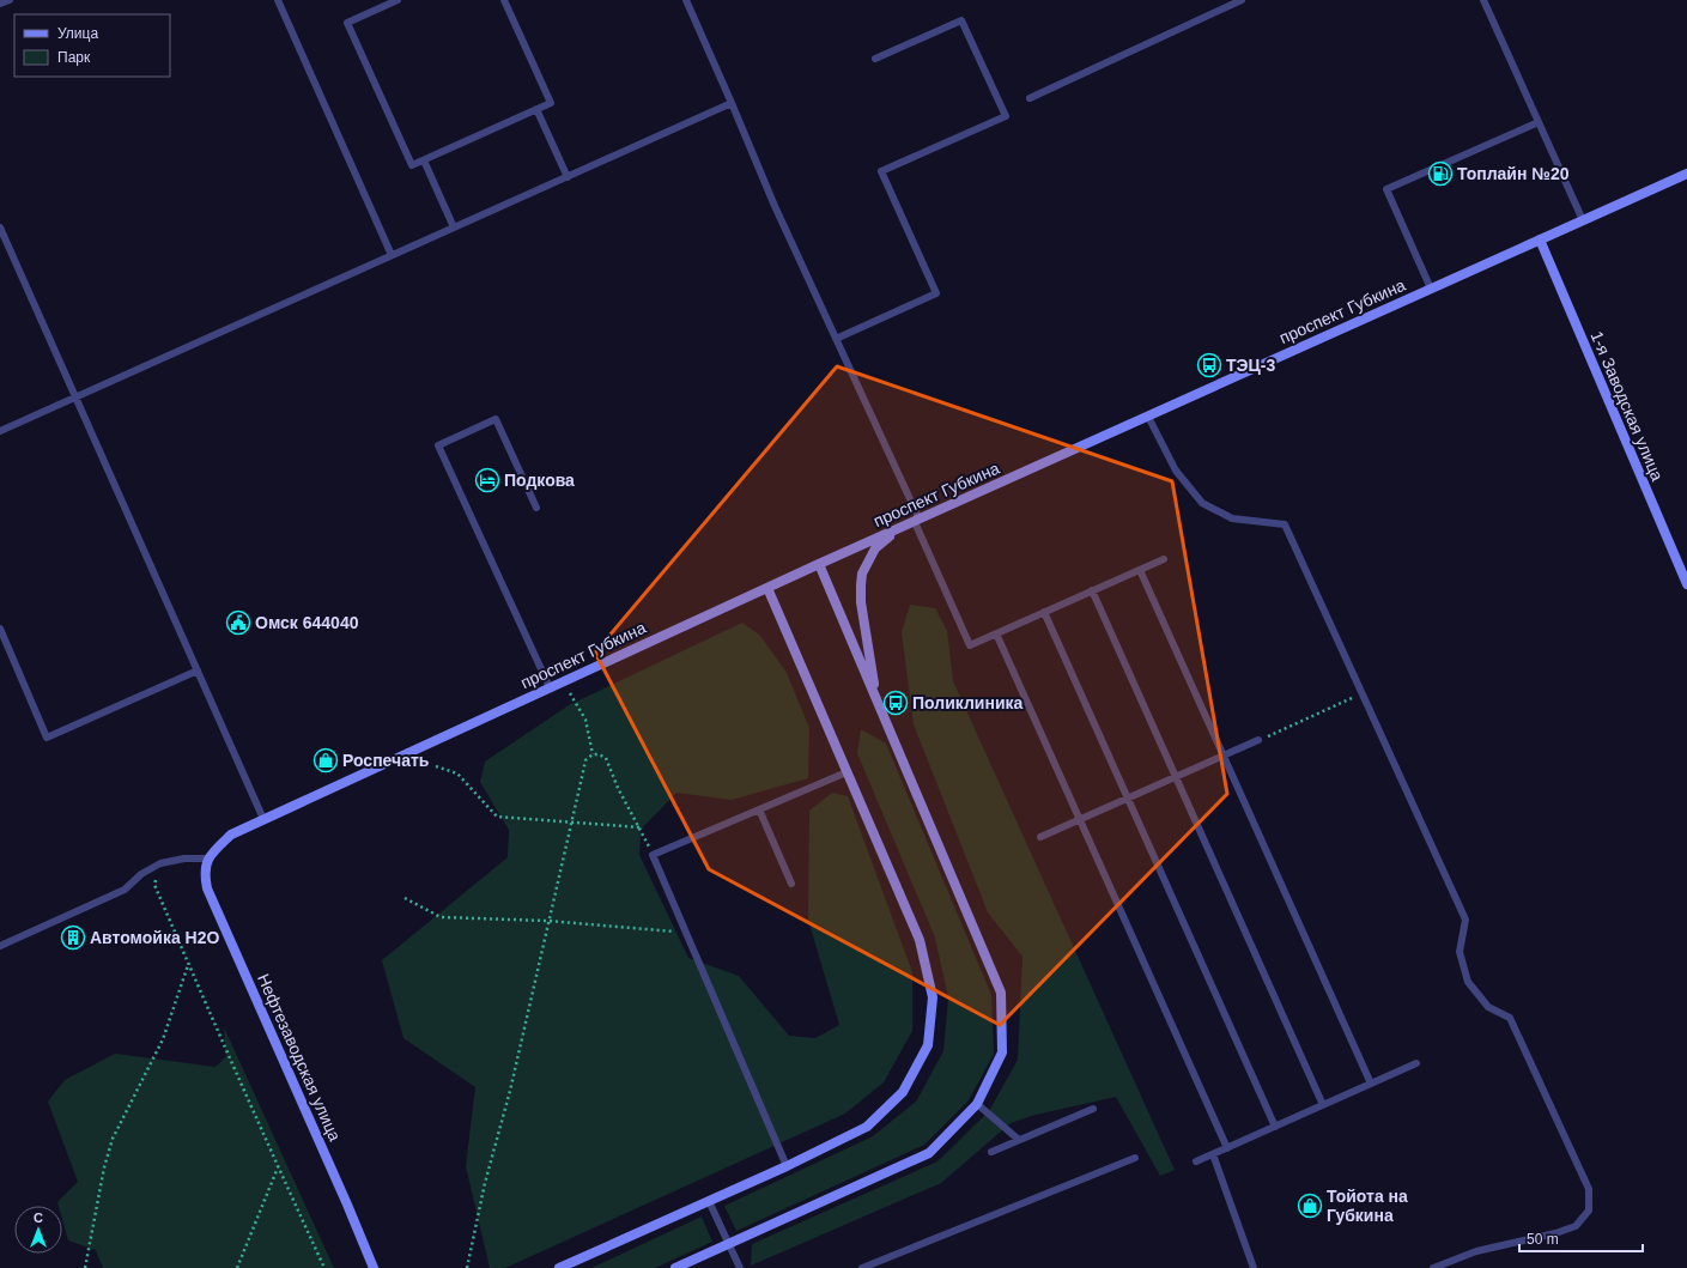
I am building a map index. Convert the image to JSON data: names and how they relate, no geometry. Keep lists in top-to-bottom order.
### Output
{
  "streets": {
    "main road": ["проспект Губкина", "1-я Заводская улица", "Нефтезаводская улица"]
  },
  "crossings": [
    ["проспект Губкина", "1-я Заводская улица"],
    ["проспект Губкина", "Нефтезаводская улица"]
  ],
  "places": {
    "fuel station": ["Топлайн №20"],
    "bus stop": ["ТЭЦ-3", "Поликлиника"],
    "hotel": ["Подкова"],
    "public building": ["Омск 644040"],
    "shop": ["Роспечать", "Тойота на Губкина"],
    "building": ["Автомойка H2O"]
  },
  "legend": ["Улица", "Парк"],
  "scale_bar": "50 m",
  "north": "top"
}
